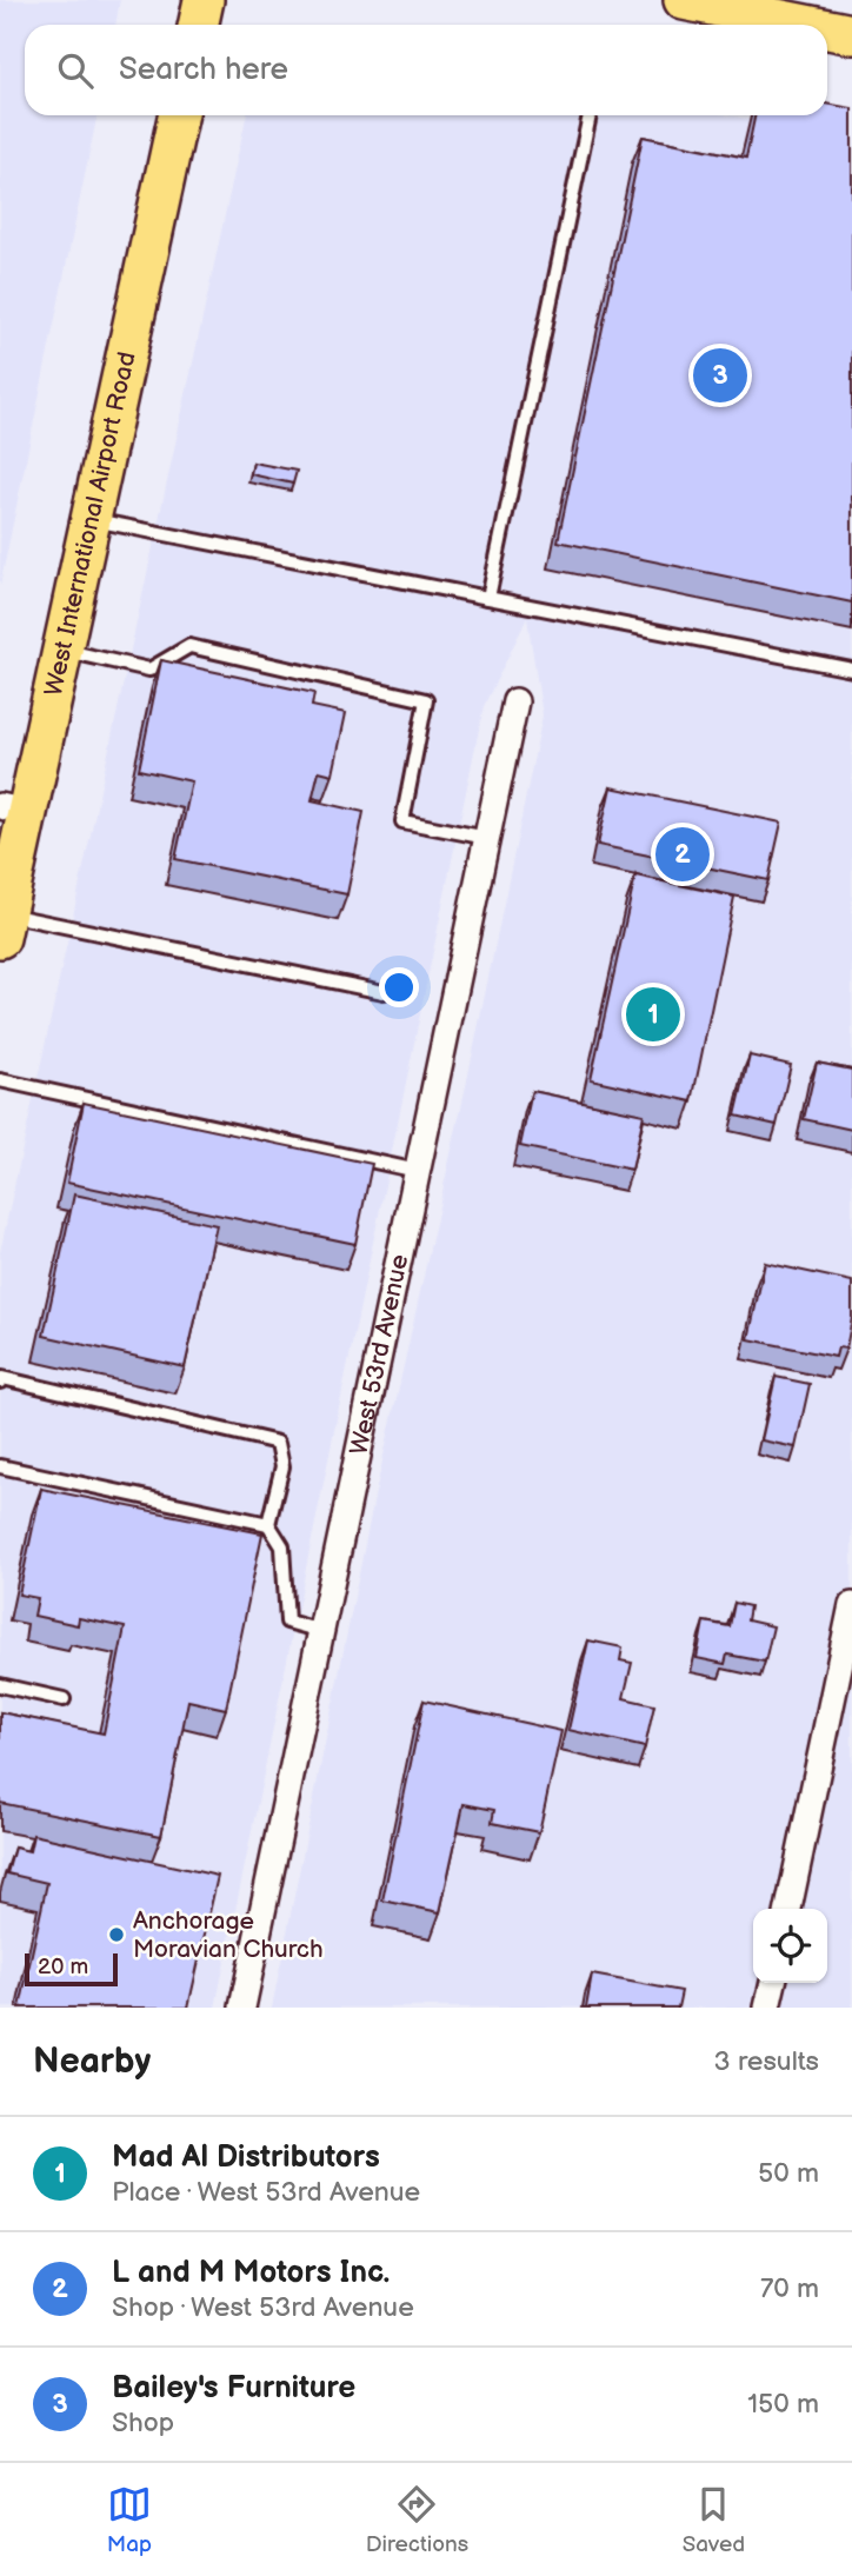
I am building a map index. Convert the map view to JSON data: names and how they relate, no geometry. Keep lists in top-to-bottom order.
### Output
{
  "streets": {
    "main road": ["West International Airport Road"],
    "street": ["West 53rd Avenue"]
  },
  "places": ["Anchorage Moravian Church"],
  "scale_bar": "20 m",
  "page": {
    "search": "Search here",
    "pins": ["3", "2", "1"],
    "scale": "20 m",
    "heading": ["Nearby", "3 results"],
    "list": [
      {
        "mark": "1",
        "name": "Mad Al Distributors",
        "note": "Place · West 53rd Avenue",
        "value": "50 m"
      },
      {
        "mark": "2",
        "name": "L and M Motors Inc.",
        "note": "Shop · West 53rd Avenue",
        "value": "70 m"
      },
      {
        "mark": "3",
        "name": "Bailey's Furniture",
        "note": "Shop",
        "value": "150 m"
      }
    ],
    "nav": ["Map", "Directions", "Saved"]
  }
}
